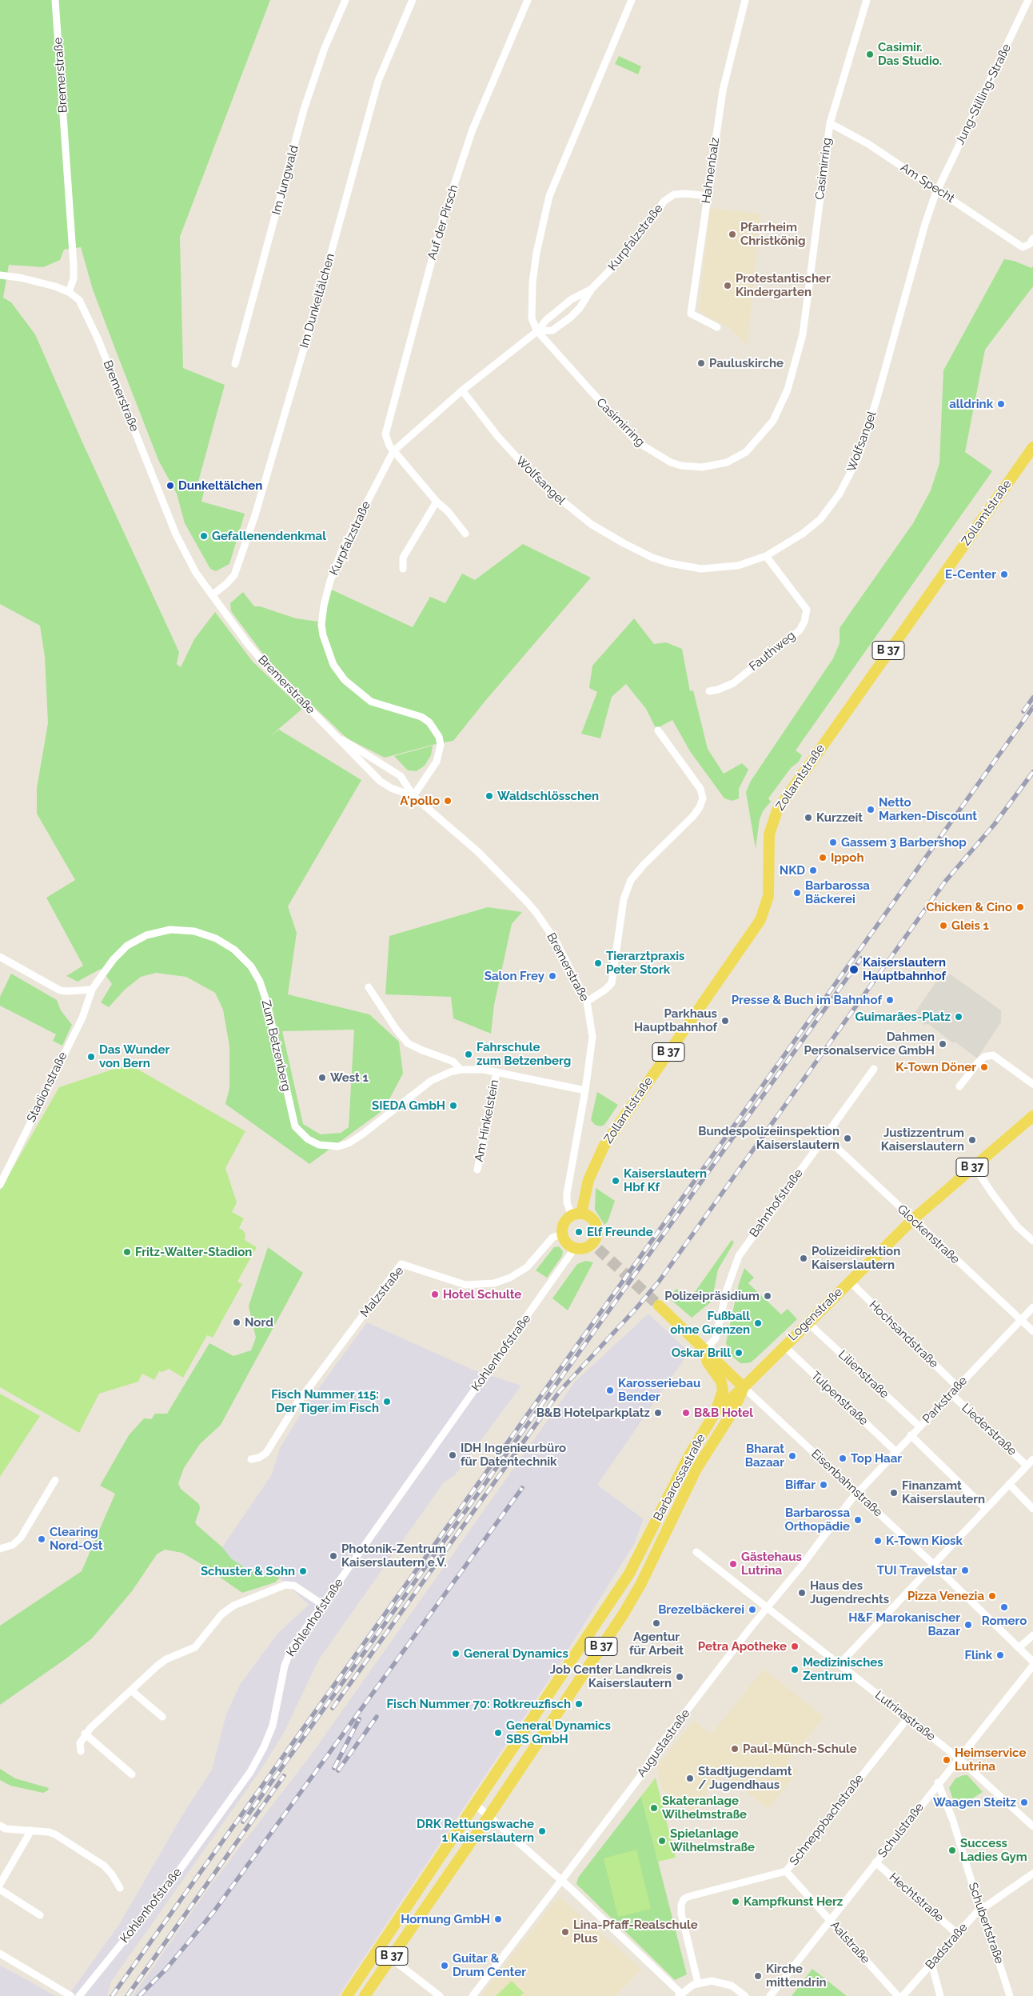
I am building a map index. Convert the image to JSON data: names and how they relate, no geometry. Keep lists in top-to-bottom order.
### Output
{
  "streets": {
    "main road": [
      "Zollamtstraße",
      "B 37",
      "Logenstraße",
      "Barbarossastraße",
      "Eisenbahnstraße"
    ],
    "street": [
      "Bremerstraße",
      "Jung-Stilling-Straße",
      "Casimirring",
      "Hahnenbalz",
      "Im Jungwald",
      "Am Specht",
      "Auf der Pirsch",
      "Kurpfalzstraße",
      "Im Dunkeltälchen",
      "Wolfsangel",
      "Fauthweg",
      "Zum Betzenberg",
      "Stadionstraße",
      "Am Hinkelstein",
      "Bahnhofstraße",
      "Glockenstraße",
      "Malzstraße",
      "Hochsandstraße",
      "Kohlenhofstraße",
      "Lilienstraße",
      "Tulpenstraße",
      "Parkstraße",
      "Liederstraße",
      "Lutrinastraße",
      "Augustastraße",
      "Schneppbachstraße",
      "Schulstraße",
      "Hechtstraße",
      "Schubertstraße",
      "Aalstraße",
      "Badstraße"
    ]
  },
  "crossings": [
    ["Bremerstraße", "Kurpfalzstraße"],
    ["Bremerstraße", "Im Dunkeltälchen"],
    ["Bremerstraße", "Zollamtstraße"],
    ["Bremerstraße", "Zum Betzenberg"],
    ["Bremerstraße", "Malzstraße"],
    ["Bremerstraße", "Kohlenhofstraße"],
    ["Jung-Stilling-Straße", "Am Specht"],
    ["Jung-Stilling-Straße", "Wolfsangel"],
    ["Casimirring", "Am Specht"],
    ["Casimirring", "Kurpfalzstraße"],
    ["Hahnenbalz", "Kurpfalzstraße"],
    ["Am Specht", "Wolfsangel"],
    ["Auf der Pirsch", "Kurpfalzstraße"],
    ["Kurpfalzstraße", "Wolfsangel"],
    ["Wolfsangel", "Fauthweg"],
    ["Zollamtstraße", "Malzstraße"],
    ["Zollamtstraße", "Kohlenhofstraße"],
    ["B 37", "Bahnhofstraße"],
    ["B 37", "Barbarossastraße"],
    ["B 37", "Eisenbahnstraße"],
    ["Zum Betzenberg", "Stadionstraße"],
    ["Zum Betzenberg", "Am Hinkelstein"],
    ["Bahnhofstraße", "Glockenstraße"],
    ["Bahnhofstraße", "Eisenbahnstraße"],
    ["Glockenstraße", "Logenstraße"],
    ["Glockenstraße", "Parkstraße"],
    ["Malzstraße", "Kohlenhofstraße"],
    ["Logenstraße", "Hochsandstraße"],
    ["Logenstraße", "Lilienstraße"],
    ["Logenstraße", "Tulpenstraße"],
    ["Logenstraße", "Barbarossastraße"],
    ["Logenstraße", "Eisenbahnstraße"],
    ["Hochsandstraße", "Parkstraße"],
    ["Lilienstraße", "Parkstraße"],
    ["Tulpenstraße", "Parkstraße"],
    ["Parkstraße", "Liederstraße"],
    ["Parkstraße", "Eisenbahnstraße"],
    ["Parkstraße", "Augustastraße"],
    ["Barbarossastraße", "Eisenbahnstraße"],
    ["Eisenbahnstraße", "Augustastraße"],
    ["Lutrinastraße", "Augustastraße"],
    ["Lutrinastraße", "Schneppbachstraße"],
    ["Lutrinastraße", "Schulstraße"],
    ["Schneppbachstraße", "Aalstraße"],
    ["Schulstraße", "Hechtstraße"],
    ["Schulstraße", "Schubertstraße"],
    ["Schulstraße", "Aalstraße"],
    ["Hechtstraße", "Badstraße"],
    ["Schubertstraße", "Badstraße"]
  ],
  "places": [
    "Casimir. Das Studio.",
    "Pfarrheim Christkönig",
    "Protestantischer Kindergarten",
    "Pauluskirche",
    "alldrink",
    "Dunkeltälchen",
    "Gefallenendenkmal",
    "E-Center",
    "Waldschlösschen",
    "A'pollo",
    "Netto Marken-Discount",
    "Kurzzeit",
    "Gassem 3 Barbershop",
    "Ippoh",
    "NKD",
    "Barbarossa Bäckerei",
    "Chicken & Cino",
    "Gleis 1",
    "Tierarztpraxis Peter Stork",
    "Kaiserslautern Hauptbahnhof",
    "Salon Frey",
    "Presse & Buch im Bahnhof",
    "Guimarães-Platz",
    "Parkhaus Hauptbahnhof",
    "Dahmen Personalservice GmbH",
    "Fahrschule zum Betzenberg",
    "Das Wunder von Bern",
    "K-Town Döner",
    "West 1",
    "SIEDA GmbH",
    "Bundespolizeiinspektion Kaiserslautern",
    "Justizzentrum Kaiserslautern",
    "Kaiserslautern Hbf Kf",
    "Elf Freunde",
    "Fritz-Walter-Stadion",
    "Polizeidirektion Kaiserslautern",
    "Hotel Schulte",
    "Polizeipräsidium",
    "Nord",
    "Fußball ohne Grenzen",
    "Oskar Brill",
    "Karosseriebau Bender",
    "Fisch Nummer 115: Der Tiger im Fisch",
    "B&B Hotelparkplatz",
    "B&B Hotel",
    "IDH Ingenieurbüro für Datentechnik",
    "Bharat Bazaar",
    "Top Haar",
    "Biffar",
    "Finanzamt Kaiserslautern",
    "Barbarossa Orthopädie",
    "Clearing Nord-Ost",
    "K-Town Kiosk",
    "Photonik-Zentrum Kaiserslautern e.V.",
    "Gästehaus Lutrina",
    "TUI Travelstar",
    "Schuster & Sohn",
    "Haus des Jugendrechts",
    "Pizza Venezia",
    "Romero",
    "Brezelbäckerei",
    "Agentur für Arbeit",
    "H&F Marokanischer Bazar",
    "Petra Apotheke",
    "General Dynamics",
    "Flink",
    "Medizinisches Zentrum",
    "Job Center Landkreis Kaiserslautern",
    "Fisch Nummer 70: Rotkreuzfisch",
    "General Dynamics SBS GmbH",
    "Paul-Münch-Schule",
    "Heimservice Lutrina",
    "Stadtjugendamt / Jugendhaus",
    "Waagen Steitz",
    "Skateranlage Wilhelmstraße",
    "DRK Rettungswache 1 Kaiserslautern",
    "Spielanlage Wilhelmstraße",
    "Success Ladies Gym",
    "Kampfkunst Herz",
    "Hornung GmbH",
    "Lina-Pfaff-Realschule Plus",
    "Guitar & Drum Center",
    "Kirche mittendrin"
  ]
}
